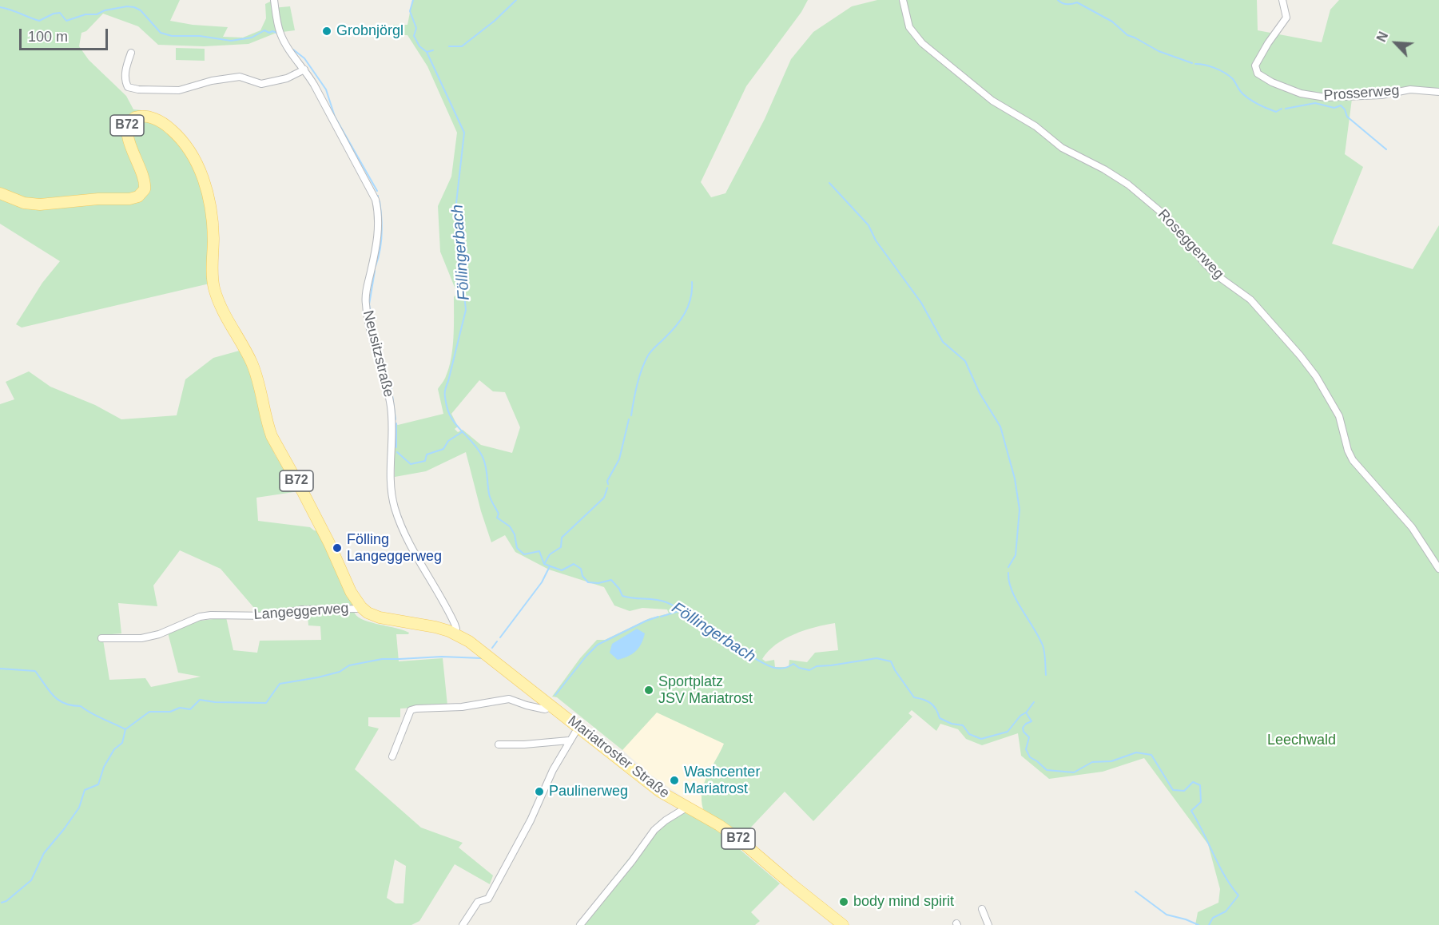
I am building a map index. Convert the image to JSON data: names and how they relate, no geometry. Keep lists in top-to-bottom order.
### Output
{
  "streets": {
    "main road": ["B72", "Mariatroster Straße"],
    "street": [
      "Prosserweg",
      "Roseggerweg",
      "Neusitzstraße",
      "Langeggerweg"
    ]
  },
  "crossings": [
    ["B72", "Langeggerweg"],
    ["B72", "Mariatroster Straße"],
    ["Neusitzstraße", "Mariatroster Straße"],
    ["Langeggerweg", "Mariatroster Straße"]
  ],
  "water": ["Föllingerbach"],
  "parks": ["Leechwald"],
  "places": [
    "Grobnjörgl",
    "Fölling Langeggerweg",
    "Sportplatz JSV Mariatrost",
    "Washcenter Mariatrost",
    "Paulinerweg",
    "body mind spirit"
  ],
  "scale_bar": "100 m",
  "north": "top left"
}
